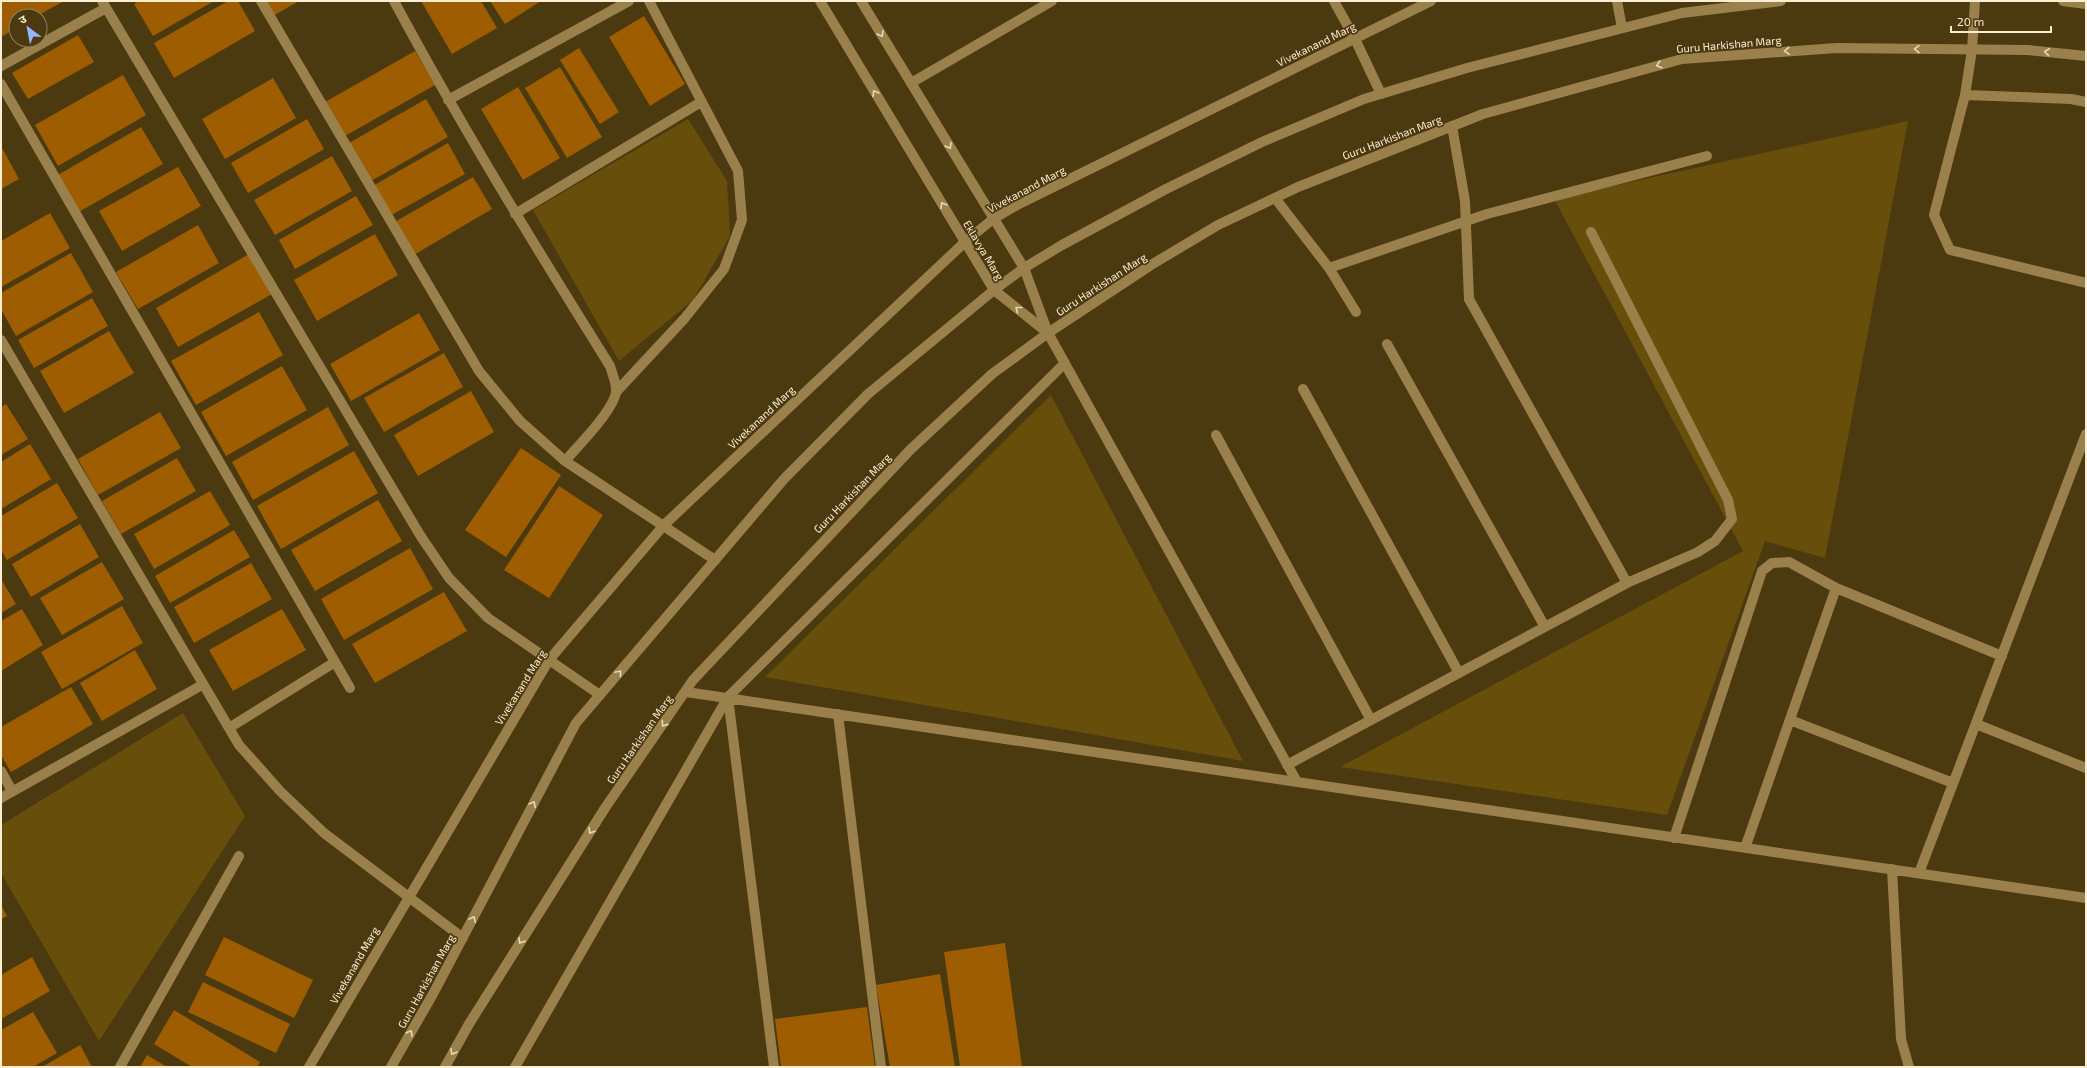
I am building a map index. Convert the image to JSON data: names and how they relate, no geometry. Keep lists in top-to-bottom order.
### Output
{
  "streets": {
    "street": ["Vivekanand Marg", "Guru Harkishan Marg", "Eklavya Marg"]
  },
  "crossings": [
    ["Vivekanand Marg", "Eklavya Marg"],
    ["Guru Harkishan Marg", "Eklavya Marg"]
  ],
  "scale_bar": "20 m",
  "north": "top left"
}
